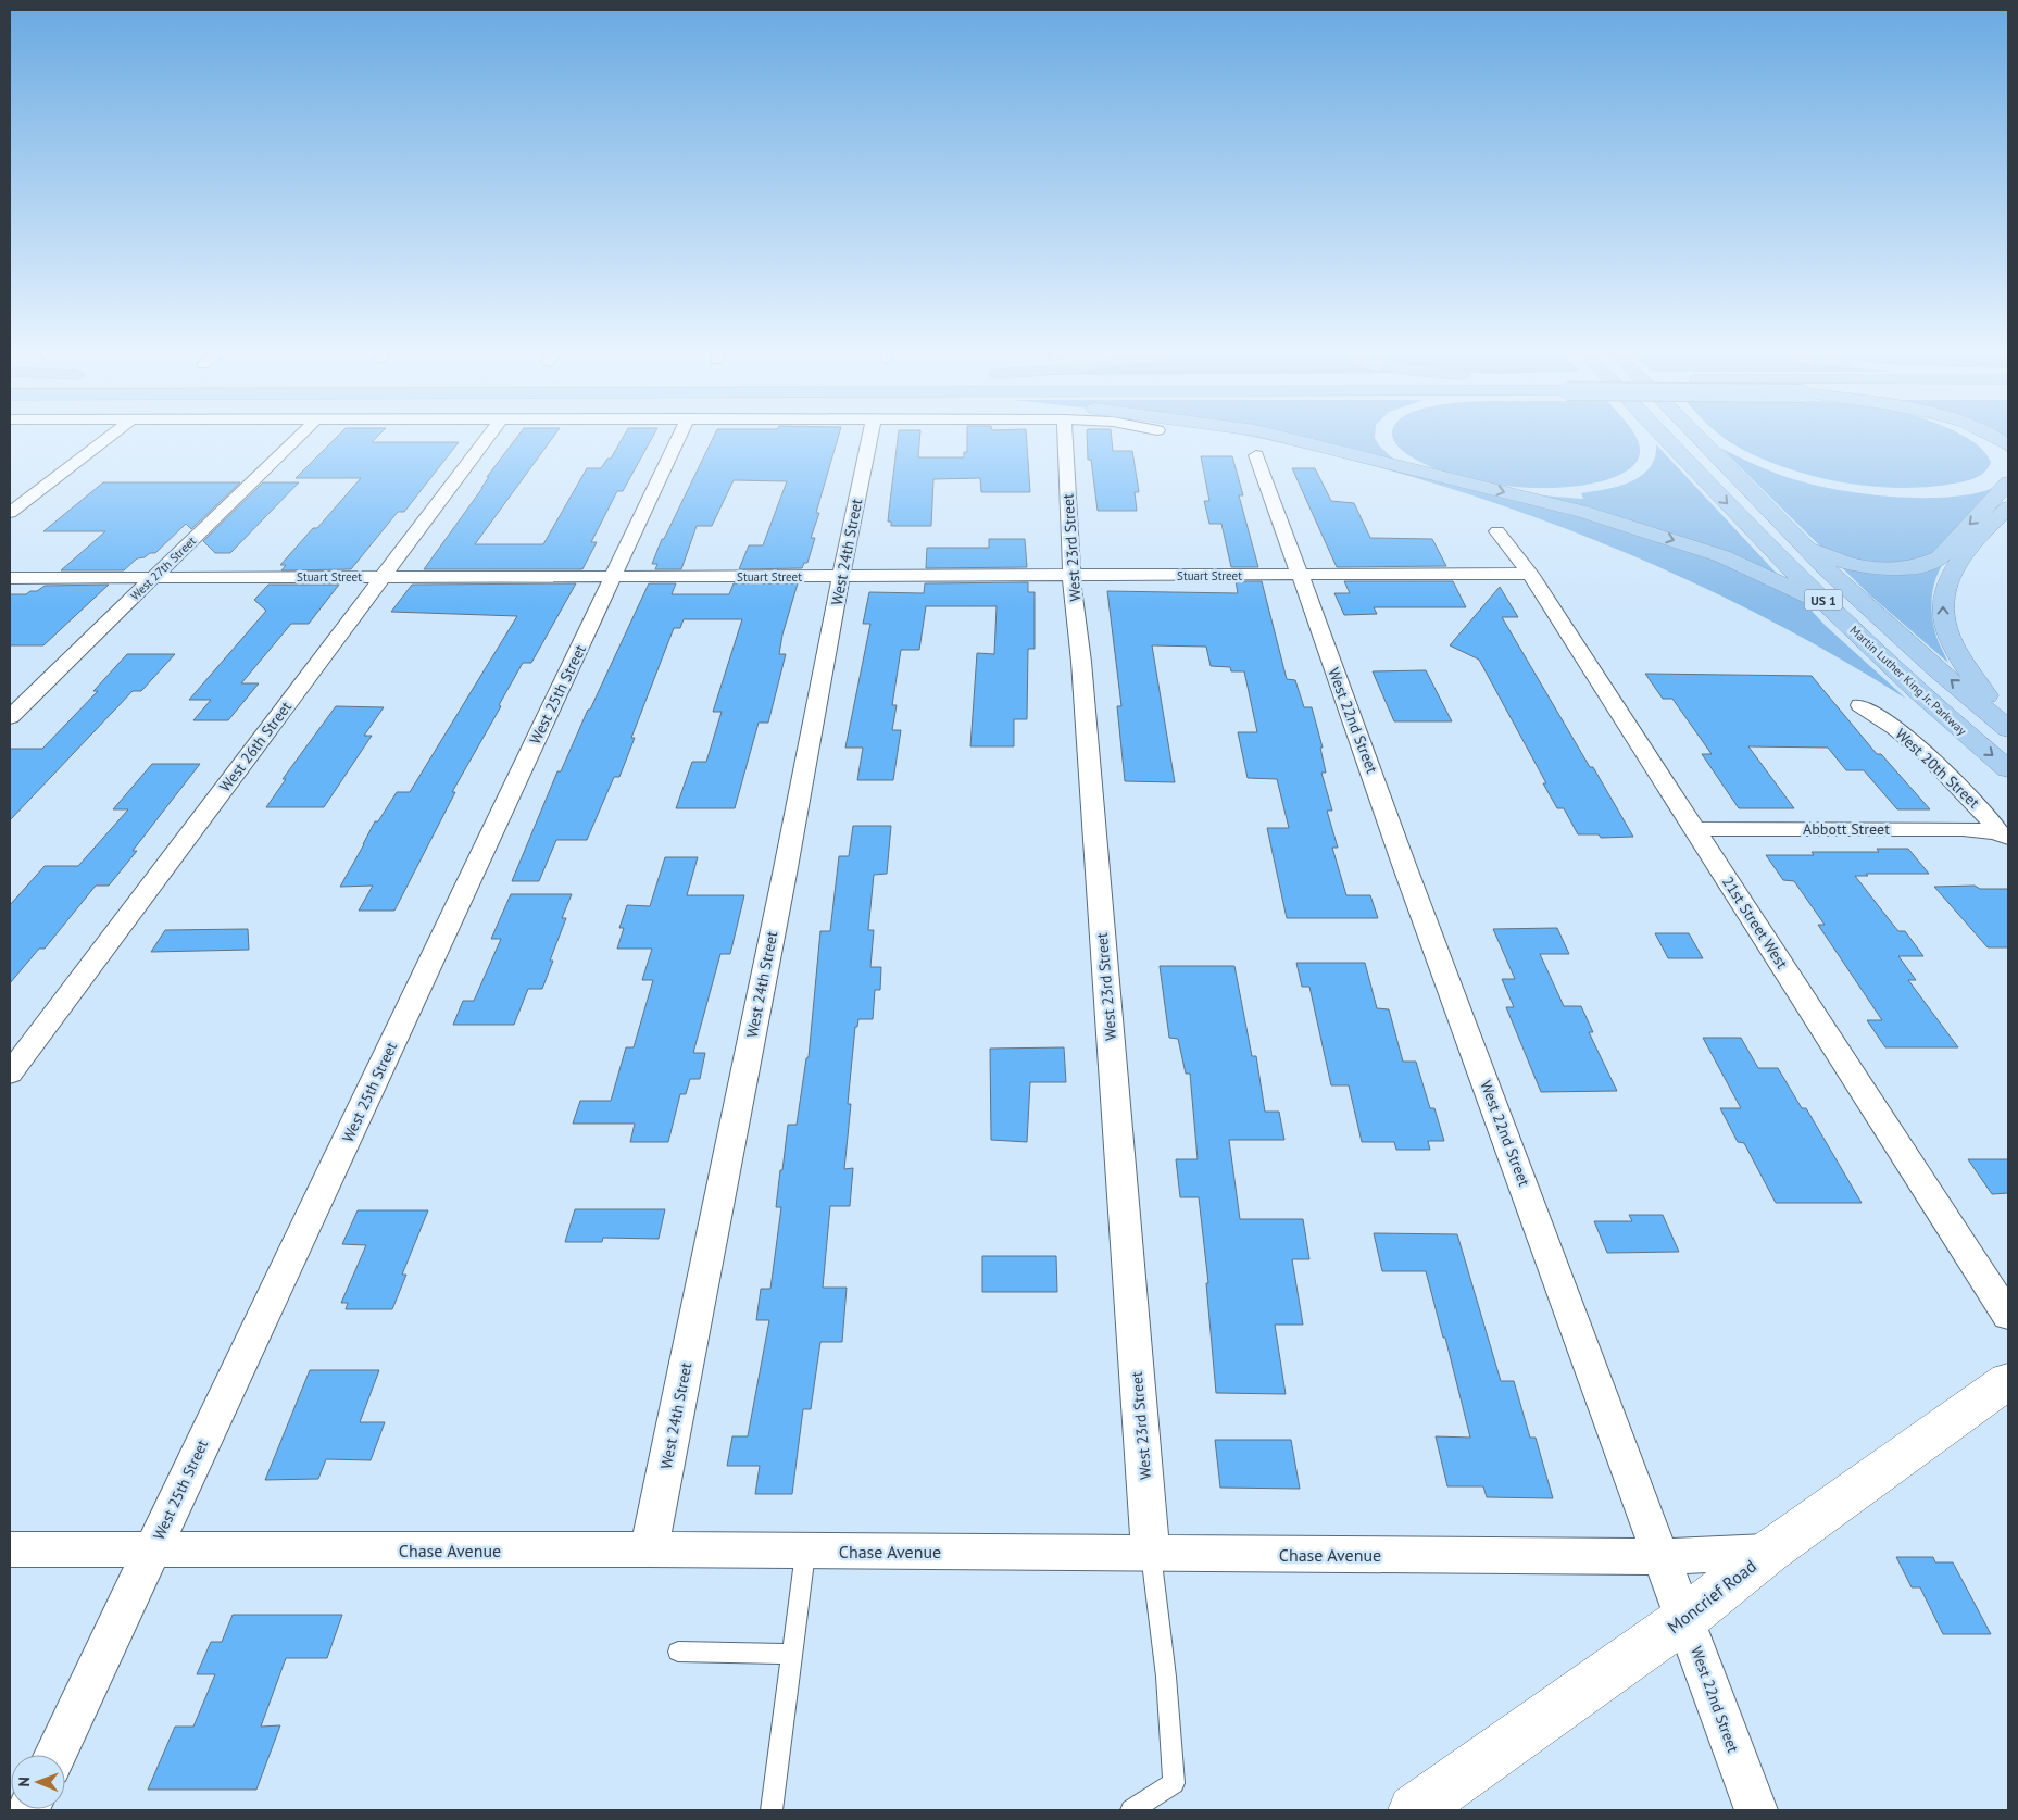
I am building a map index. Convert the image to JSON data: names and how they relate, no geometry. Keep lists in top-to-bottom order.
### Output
{
  "streets": {
    "highway": ["US 1", "Martin Luther King Jr. Parkway"],
    "main road": ["Moncrief Road"],
    "street": [
      "West 23rd Street",
      "West 24th Street",
      "West 27th Street",
      "Stuart Street",
      "West 25th Street",
      "West 22nd Street",
      "West 26th Street",
      "West 20th Street",
      "Abbott Street",
      "21st Street West",
      "Chase Avenue"
    ]
  },
  "crossings": [
    ["West 23rd Street", "Stuart Street"],
    ["West 23rd Street", "Chase Avenue"],
    ["West 24th Street", "Stuart Street"],
    ["West 24th Street", "Chase Avenue"],
    ["West 27th Street", "Stuart Street"],
    ["Stuart Street", "West 25th Street"],
    ["Stuart Street", "West 22nd Street"],
    ["Stuart Street", "West 26th Street"],
    ["Stuart Street", "21st Street West"],
    ["West 25th Street", "Chase Avenue"],
    ["West 22nd Street", "Chase Avenue"],
    ["West 22nd Street", "Moncrief Road"],
    ["West 20th Street", "Abbott Street"],
    ["Abbott Street", "21st Street West"],
    ["Chase Avenue", "Moncrief Road"]
  ],
  "north": "left"
}
